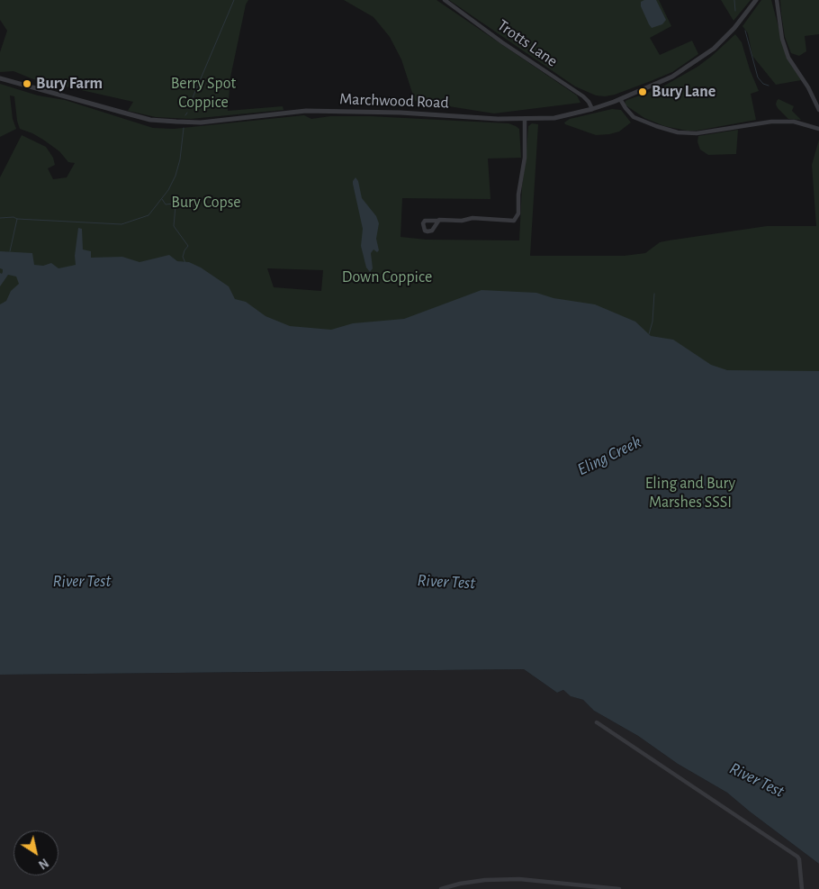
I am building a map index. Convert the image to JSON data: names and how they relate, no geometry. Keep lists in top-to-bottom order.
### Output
{
  "streets": {
    "street": ["Trotts Lane", "Marchwood Road"]
  },
  "crossings": [
    ["Trotts Lane", "Marchwood Road"]
  ],
  "water": ["Eling Creek", "River Test"],
  "parks": [
    "Berry Spot Coppice",
    "Bury Copse",
    "Down Coppice",
    "Eling and Bury Marshes SSSI"
  ],
  "places": ["Bury Farm", "Bury Lane"],
  "north": "bottom right"
}
